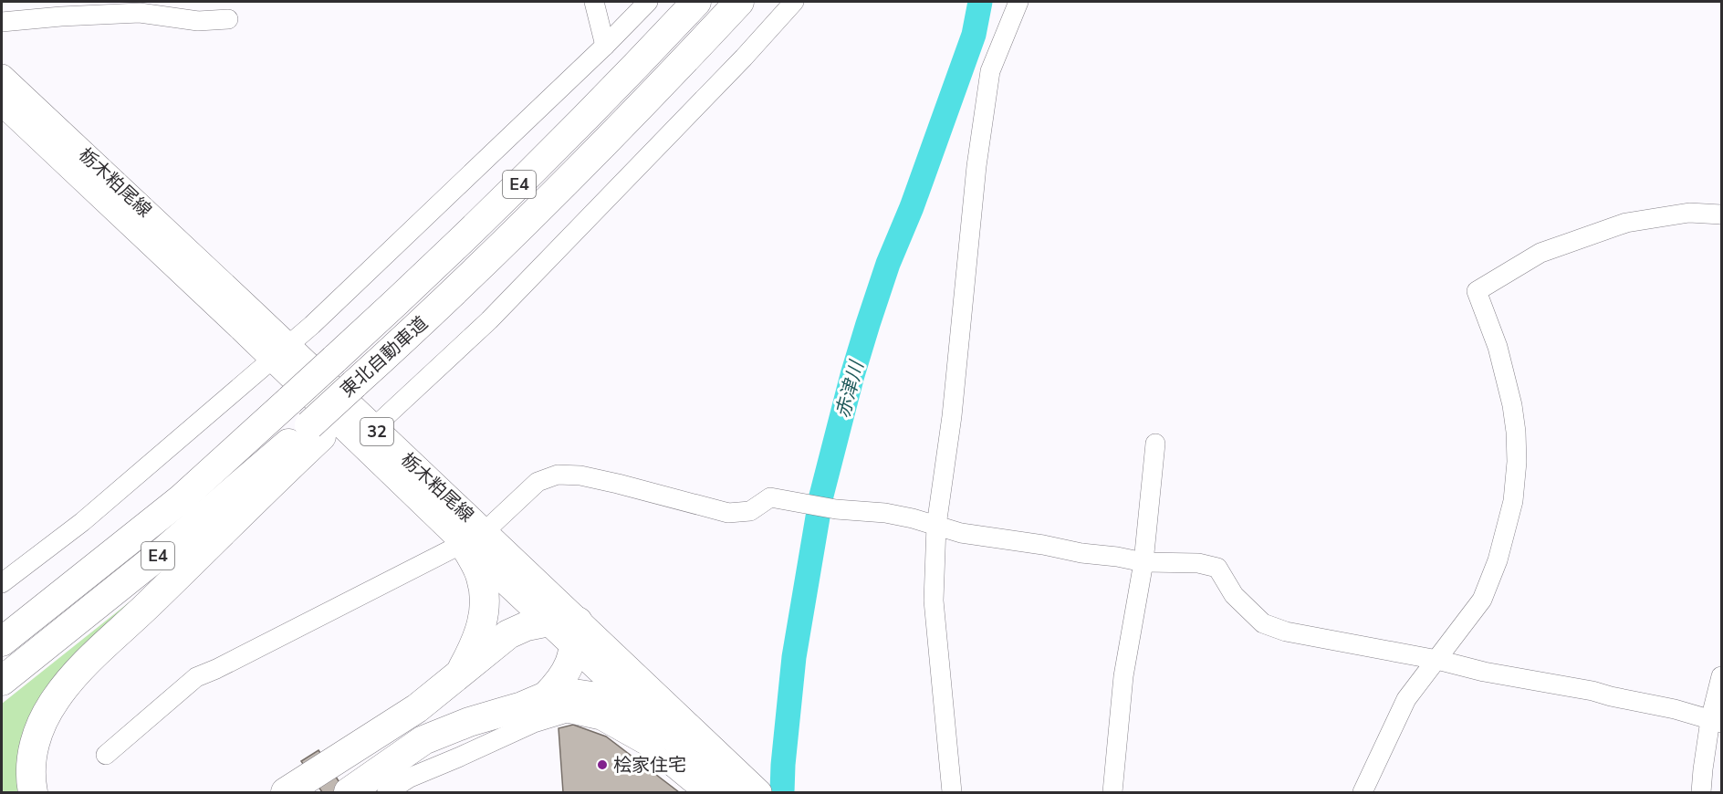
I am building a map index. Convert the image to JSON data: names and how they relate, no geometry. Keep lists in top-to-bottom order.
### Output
{
  "streets": {
    "highway": ["E4", "東北自動車道"],
    "main road": ["栃木粕尾線", "32"]
  },
  "water": ["赤津川"],
  "places": ["桧家住宅"]
}
